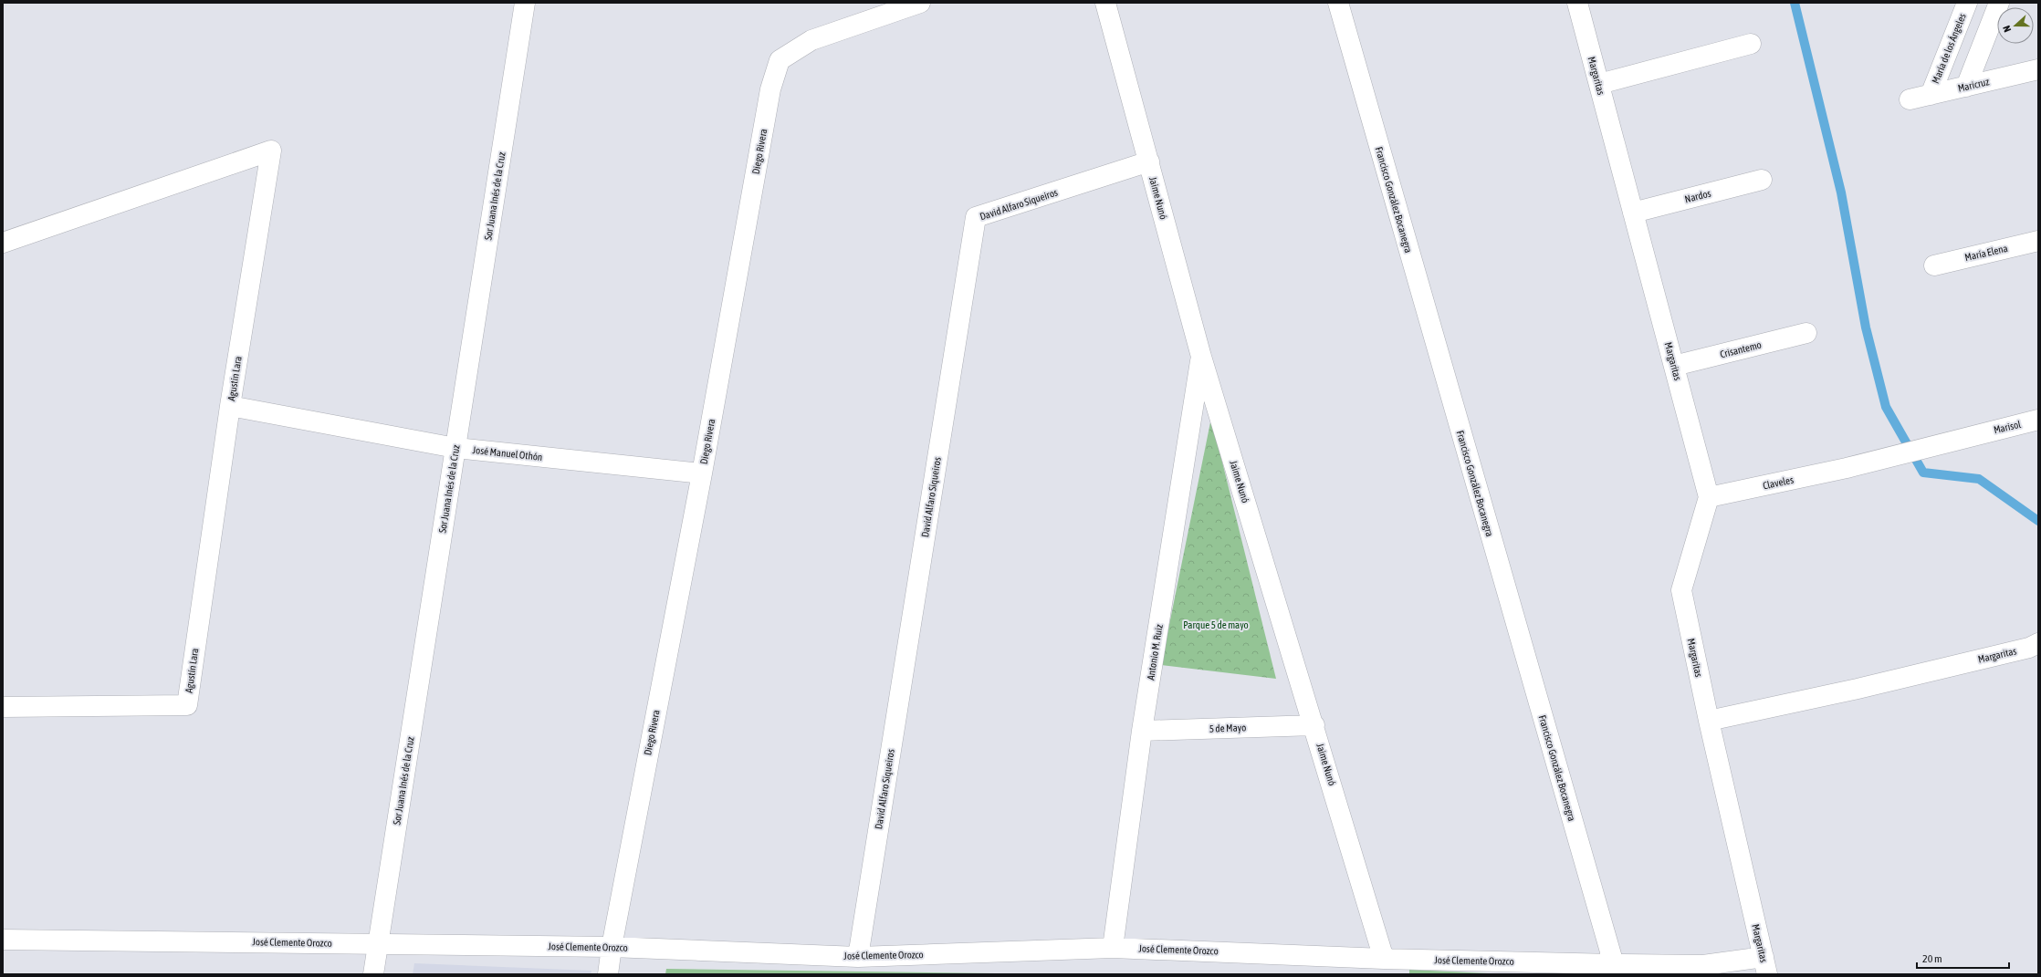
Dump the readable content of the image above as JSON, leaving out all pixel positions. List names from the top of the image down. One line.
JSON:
{"streets":{"street":["María de los Ángeles","Margaritas","Maricruz","Diego Rivera","Sor Juana Inés de la Cruz","Nardos","Jaime Nunó","Francisco González Bocanegra","David Alfaro Siqueiros","María Elena","Crisantemo","Agustín Lara","Marisol","José Manuel Othón","Claveles","Antonio M. Ruiz","5 de Mayo","José Clemente Orozco"]},"crossings":[["María de los Ángeles","Maricruz"],["Margaritas","Nardos"],["Margaritas","Crisantemo"],["Margaritas","Claveles"],["Margaritas","José Clemente Orozco"],["Diego Rivera","José Manuel Othón"],["Diego Rivera","José Clemente Orozco"],["Sor Juana Inés de la Cruz","José Manuel Othón"],["Sor Juana Inés de la Cruz","José Clemente Orozco"],["Jaime Nunó","David Alfaro Siqueiros"],["Jaime Nunó","Antonio M. Ruiz"],["Jaime Nunó","5 de Mayo"],["Jaime Nunó","José Clemente Orozco"],["Francisco González Bocanegra","José Clemente Orozco"],["David Alfaro Siqueiros","José Clemente Orozco"],["Agustín Lara","José Manuel Othón"],["Marisol","Claveles"],["Antonio M. Ruiz","5 de Mayo"],["Antonio M. Ruiz","José Clemente Orozco"]],"parks":["Parque 5 de mayo"],"scale_bar":"20 m","north":"left"}
